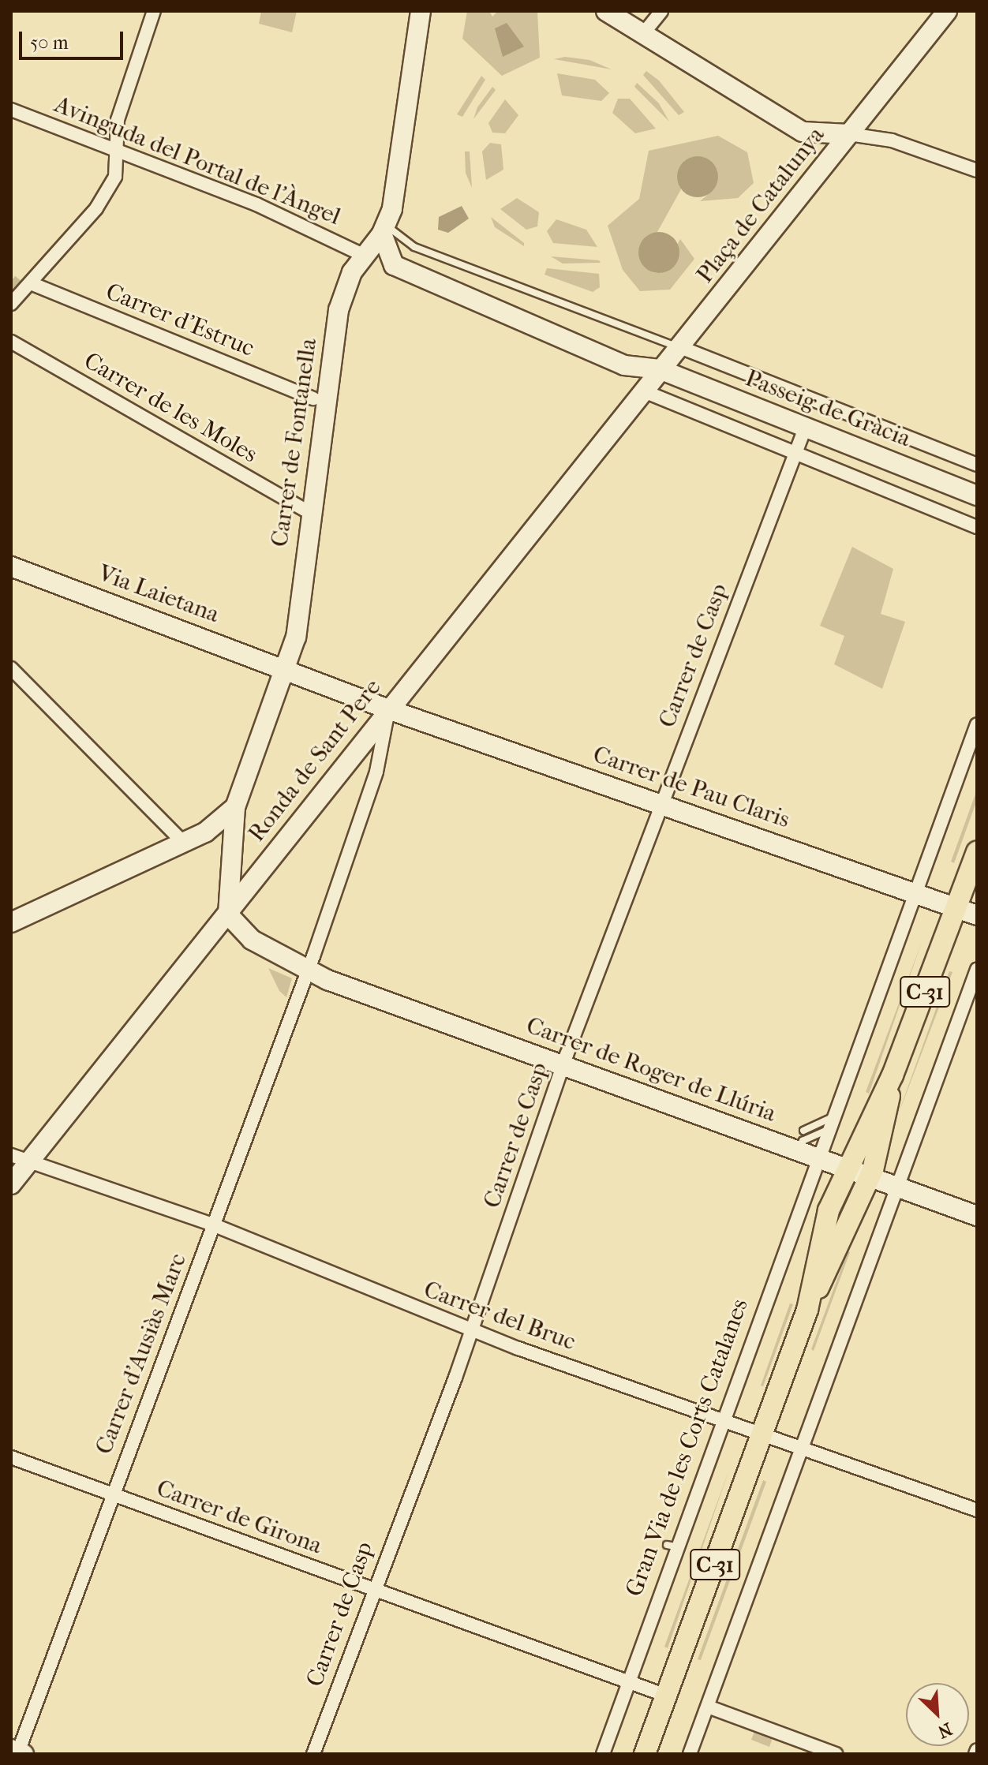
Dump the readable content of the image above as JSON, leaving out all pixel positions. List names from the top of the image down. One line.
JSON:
{"streets":{"main road":["Plaça de Catalunya","Passeig de Gràcia","Carrer de Fontanella","Via Laietana","Ronda de Sant Pere","Carrer de Pau Claris","C-31","Carrer de Roger de Llúria"],"street":["Avinguda del Portal de l'Àngel","Carrer d'Estruc","Carrer de les Moles","Carrer de Casp","Carrer del Bruc","Carrer d'Ausiàs Marc","Gran Via de les Corts Catalanes","Carrer de Girona"]},"crossings":[["Avinguda del Portal de l'Àngel","Carrer de Fontanella"],["Plaça de Catalunya","Passeig de Gràcia"],["Plaça de Catalunya","Ronda de Sant Pere"],["Carrer de les Moles","Carrer de Fontanella"],["Passeig de Gràcia","Carrer de Casp"],["Passeig de Gràcia","Ronda de Sant Pere"],["Carrer de Fontanella","Via Laietana"],["Via Laietana","Ronda de Sant Pere"],["Via Laietana","Carrer de Pau Claris"],["Via Laietana","Carrer d'Ausiàs Marc"],["Carrer de Casp","Carrer de Pau Claris"],["Carrer de Casp","Carrer de Roger de Llúria"],["Carrer de Casp","Carrer del Bruc"],["Carrer de Casp","Carrer de Girona"],["Ronda de Sant Pere","Carrer de Pau Claris"],["Ronda de Sant Pere","Carrer de Roger de Llúria"],["Ronda de Sant Pere","Carrer del Bruc"],["Ronda de Sant Pere","Carrer d'Ausiàs Marc"],["Carrer de Pau Claris","C-31"],["Carrer de Pau Claris","Carrer d'Ausiàs Marc"],["Carrer de Pau Claris","Gran Via de les Corts Catalanes"],["C-31","Carrer de Roger de Llúria"],["C-31","Carrer del Bruc"],["C-31","Carrer de Girona"],["Carrer de Roger de Llúria","Carrer d'Ausiàs Marc"],["Carrer de Roger de Llúria","Gran Via de les Corts Catalanes"],["Carrer del Bruc","Carrer d'Ausiàs Marc"],["Carrer del Bruc","Gran Via de les Corts Catalanes"],["Carrer d'Ausiàs Marc","Carrer de Girona"],["Gran Via de les Corts Catalanes","Carrer de Girona"]],"scale_bar":"50 m","north":"bottom right"}
